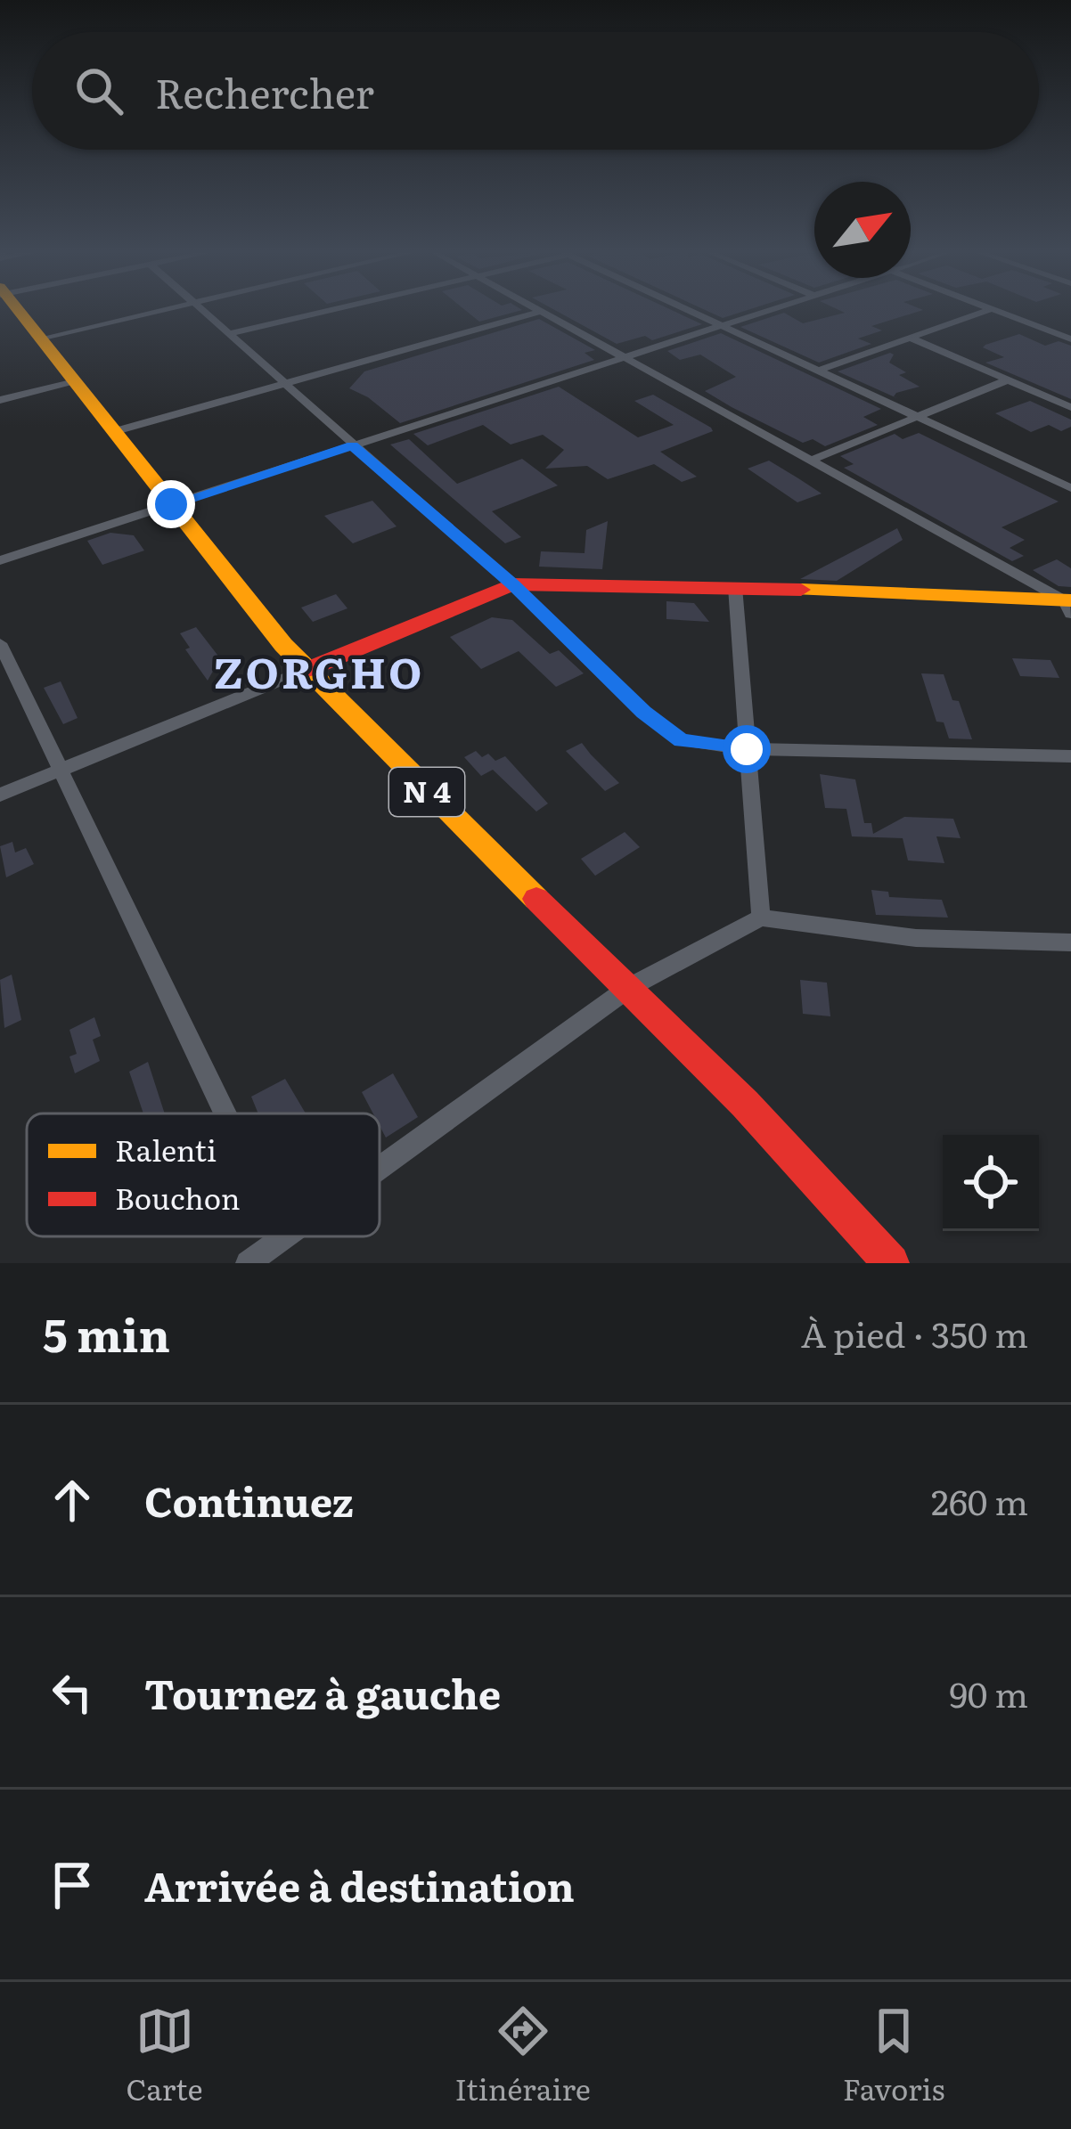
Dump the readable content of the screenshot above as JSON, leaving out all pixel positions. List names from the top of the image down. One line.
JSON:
{"streets":{"main road":["N 4"]},"districts":["ZORGHO"],"legend":["Ralenti","Bouchon"],"north":"top right","page":{"search":"Rechercher","heading":["5 min","À pied · 350 m"],"list":[["Continuez","260 m"],["Tournez à gauche","90 m"],"Arrivée à destination"],"nav":["Carte","Itinéraire","Favoris"]}}
